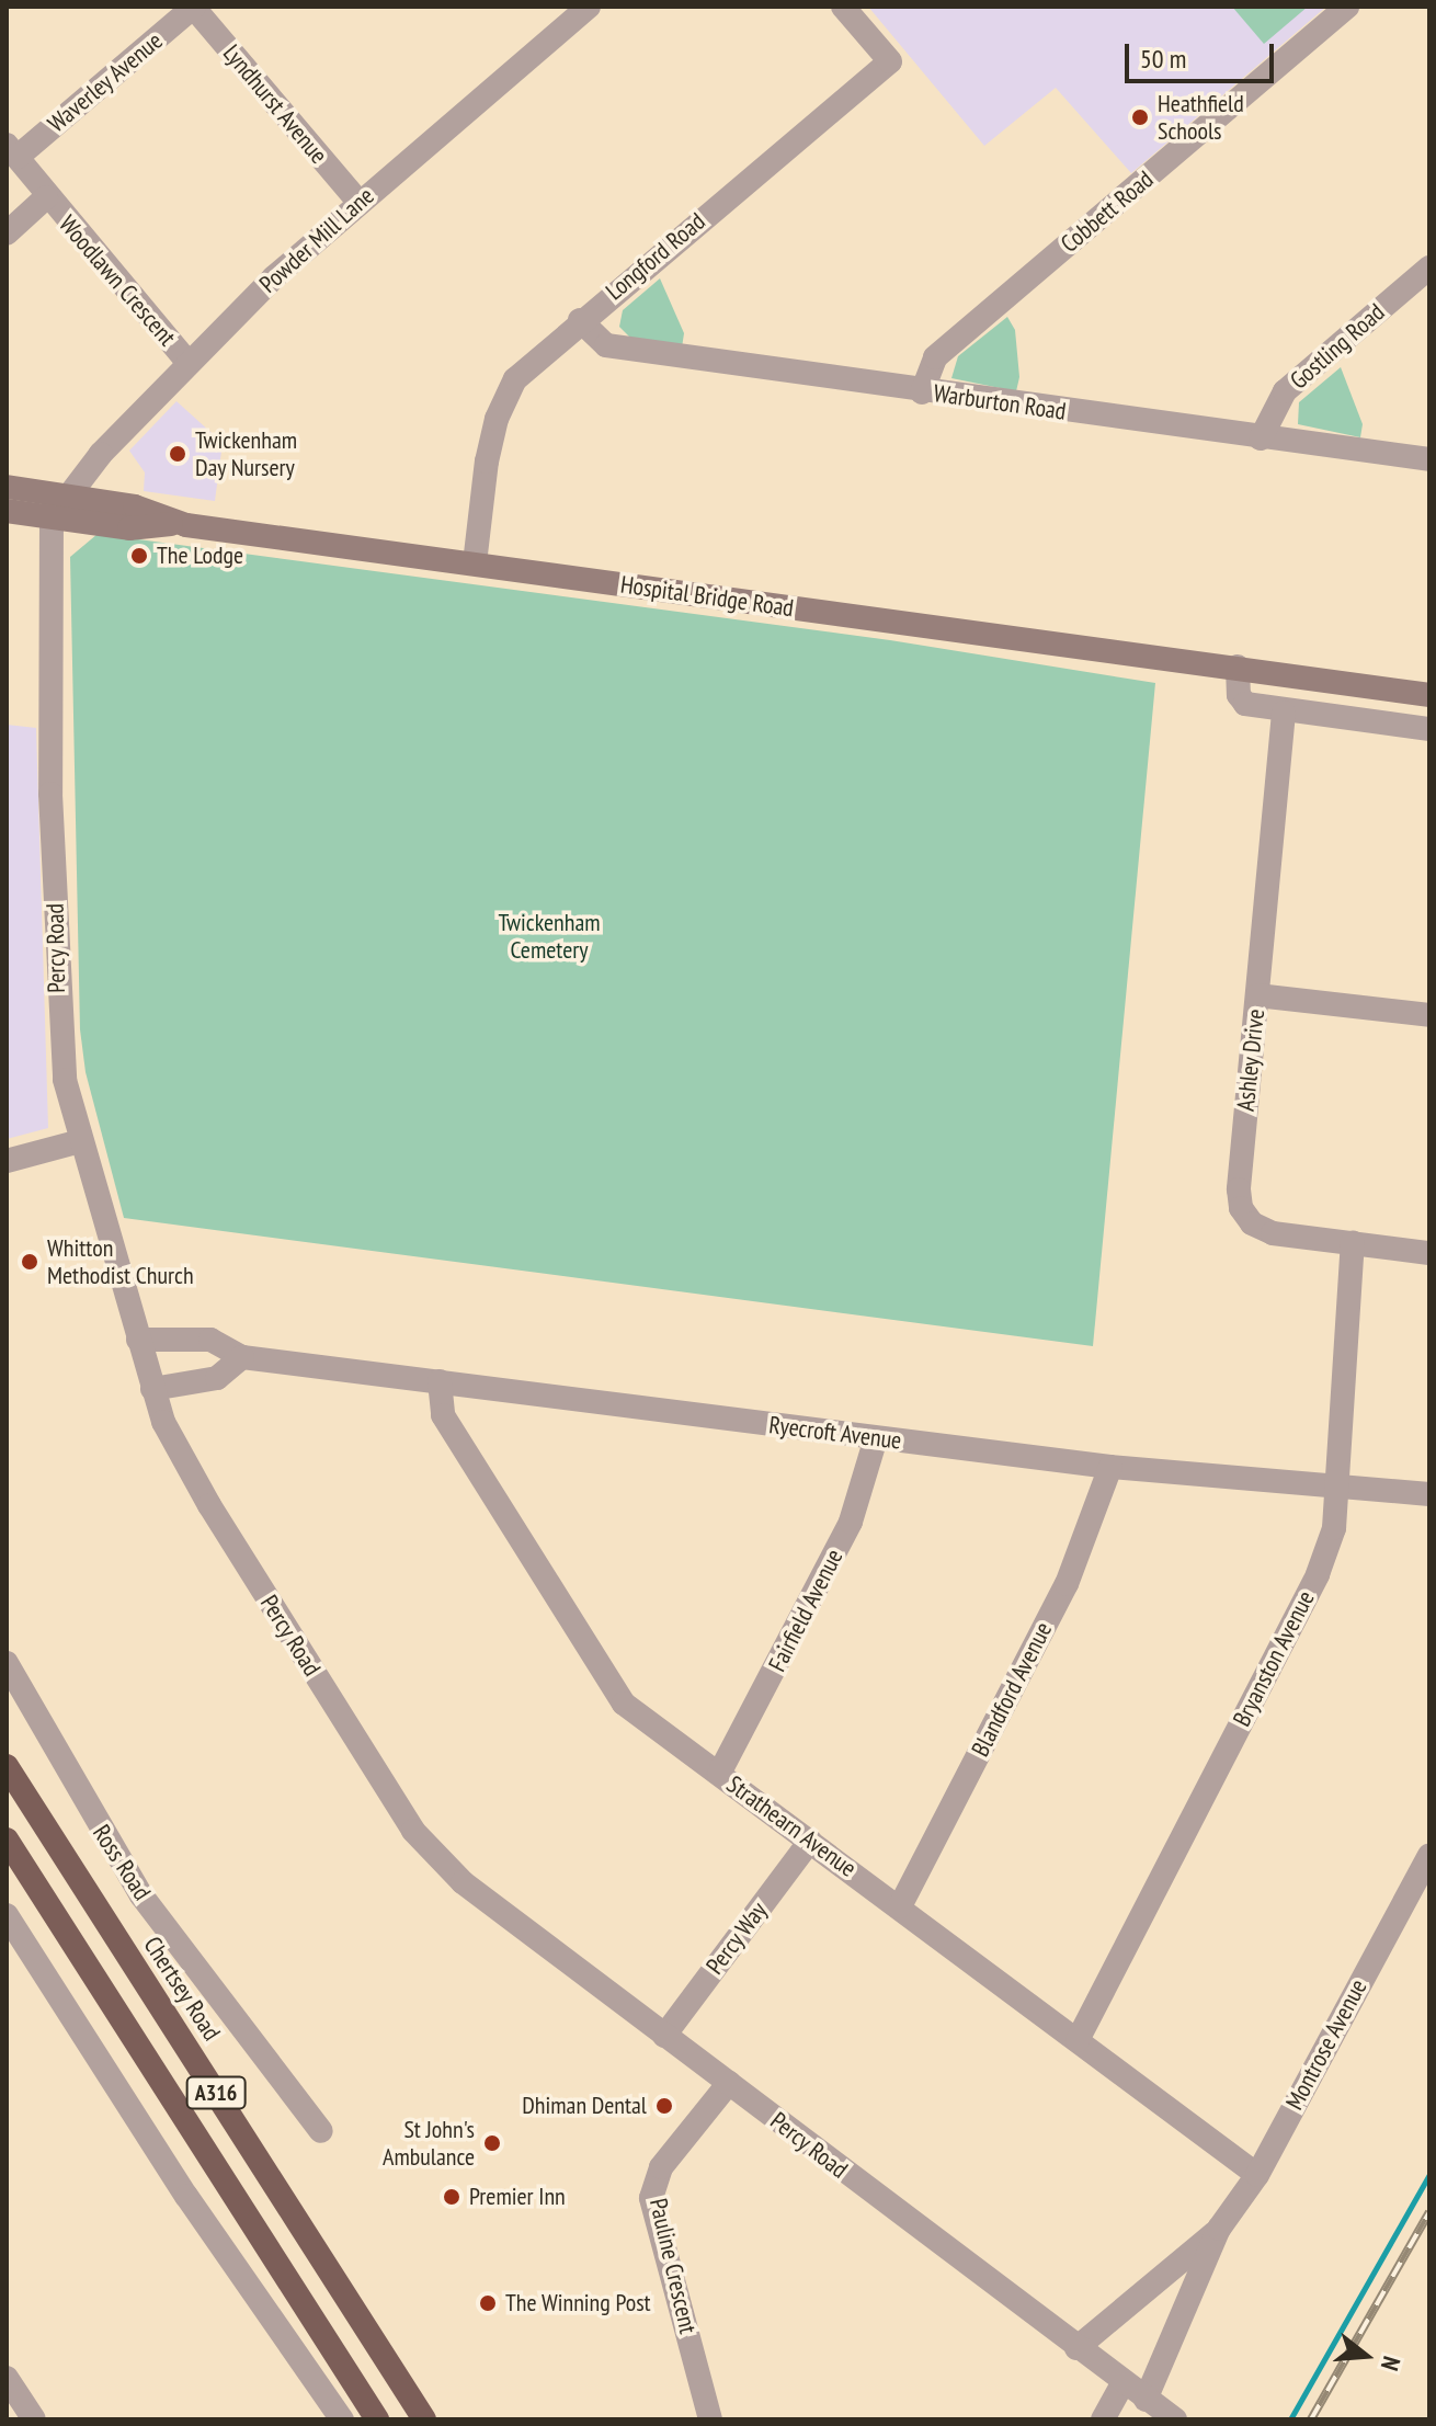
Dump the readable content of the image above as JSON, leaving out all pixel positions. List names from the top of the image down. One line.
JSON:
{"streets":{"highway":["Chertsey Road","A316"],"main road":["Hospital Bridge Road"],"street":["Waverley Avenue","Lyndhurst Avenue","Cobbett Road","Powder Mill Lane","Longford Road","Woodlawn Crescent","Gostling Road","Warburton Road","Percy Road","Ashley Drive","Ryecroft Avenue","Fairfield Avenue","Bryanston Avenue","Blandford Avenue","Strathearn Avenue","Ross Road","Percy Way","Montrose Avenue","Pauline Crescent"]},"crossings":[["Waverley Avenue","Lyndhurst Avenue"],["Waverley Avenue","Woodlawn Crescent"],["Lyndhurst Avenue","Powder Mill Lane"],["Cobbett Road","Warburton Road"],["Powder Mill Lane","Woodlawn Crescent"],["Powder Mill Lane","Hospital Bridge Road"],["Longford Road","Warburton Road"],["Longford Road","Hospital Bridge Road"],["Gostling Road","Warburton Road"],["Hospital Bridge Road","Percy Road"],["Percy Road","Ryecroft Avenue"],["Percy Road","Percy Way"],["Percy Road","Montrose Avenue"],["Percy Road","Pauline Crescent"],["Ashley Drive","Bryanston Avenue"],["Ryecroft Avenue","Fairfield Avenue"],["Ryecroft Avenue","Bryanston Avenue"],["Ryecroft Avenue","Blandford Avenue"],["Ryecroft Avenue","Strathearn Avenue"],["Fairfield Avenue","Strathearn Avenue"],["Bryanston Avenue","Strathearn Avenue"],["Blandford Avenue","Strathearn Avenue"],["Strathearn Avenue","Percy Way"],["Strathearn Avenue","Montrose Avenue"]],"parks":["Twickenham Cemetery"],"places":["Heathfield Schools","Twickenham Day Nursery","The Lodge","Whitton Methodist Church","Dhiman Dental","St John's Ambulance","Premier Inn","The Winning Post"],"scale_bar":"50 m","north":"right"}
